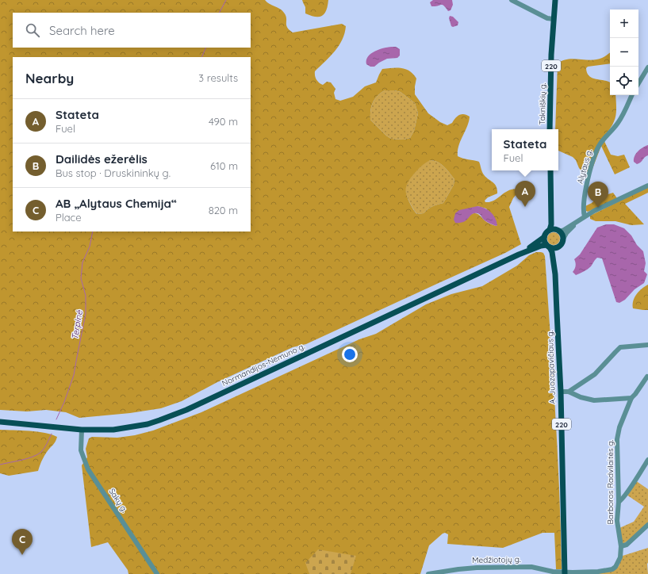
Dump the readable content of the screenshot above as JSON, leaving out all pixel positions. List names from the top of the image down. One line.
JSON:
{"streets":{"main road":["220","Takniškių g.","Normandijos-Nemuno g.","A. Juozapavičiaus g."],"street":["Alytaus g.","Barboros Radvilaitės g.","Sakų g.","Medžiotojų g."]},"crossings":[["220","Normandijos-Nemuno g."],["220","A. Juozapavičiaus g."],["Normandijos-Nemuno g.","A. Juozapavičiaus g."],["Normandijos-Nemuno g.","Sakų g."],["A. Juozapavičiaus g.","Medžiotojų g."],["Barboros Radvilaitės g.","Medžiotojų g."]],"water":["Terpinė"],"page":{"map_buttons":["+","−"],"search":"Search here","heading":["Nearby","3 results"],"list":[{"mark":"A","name":"Stateta","note":"Fuel","value":"490 m"},{"mark":"B","name":"Dailidės ežerėlis","note":"Bus stop · Druskininkų g.","value":"610 m"},{"mark":"C","name":"AB „Alytaus Chemija“","note":"Place","value":"820 m"}],"popup":["Stateta","Fuel"],"pins":["A","B","C"]}}
